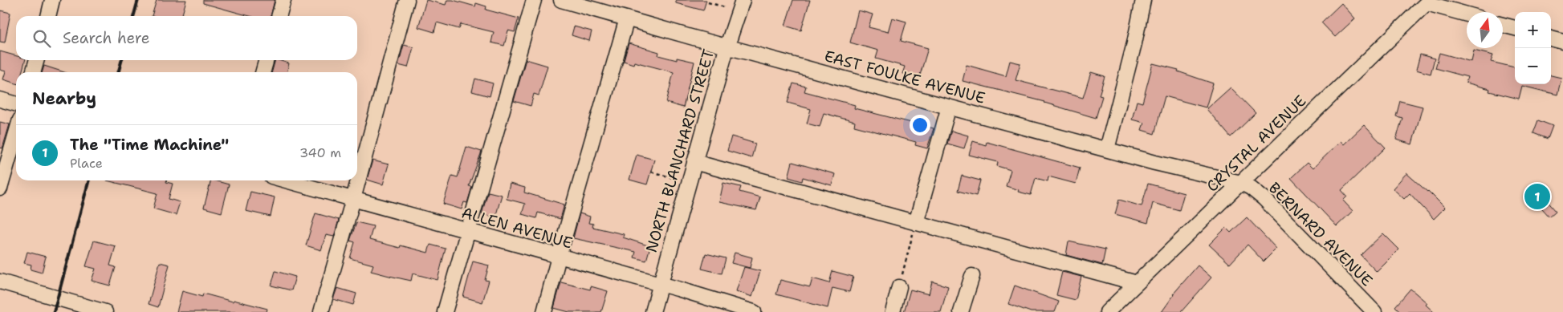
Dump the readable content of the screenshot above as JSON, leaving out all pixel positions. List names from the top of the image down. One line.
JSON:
{"streets":{"street":["EAST FOULKE AVENUE","CRYSTAL AVENUE","NORTH BLANCHARD STREET","ALLEN AVENUE","BERNARD AVENUE"]},"crossings":[["EAST FOULKE AVENUE","CRYSTAL AVENUE"],["EAST FOULKE AVENUE","NORTH BLANCHARD STREET"],["EAST FOULKE AVENUE","BERNARD AVENUE"],["CRYSTAL AVENUE","BERNARD AVENUE"],["NORTH BLANCHARD STREET","ALLEN AVENUE"]],"north":"top","page":{"map_buttons":["+","−"],"search":"Search here","heading":"Nearby","list":[{"mark":"1","name":"The \"Time Machine\"","note":"Place","value":"340 m"}],"pins":"1"}}
